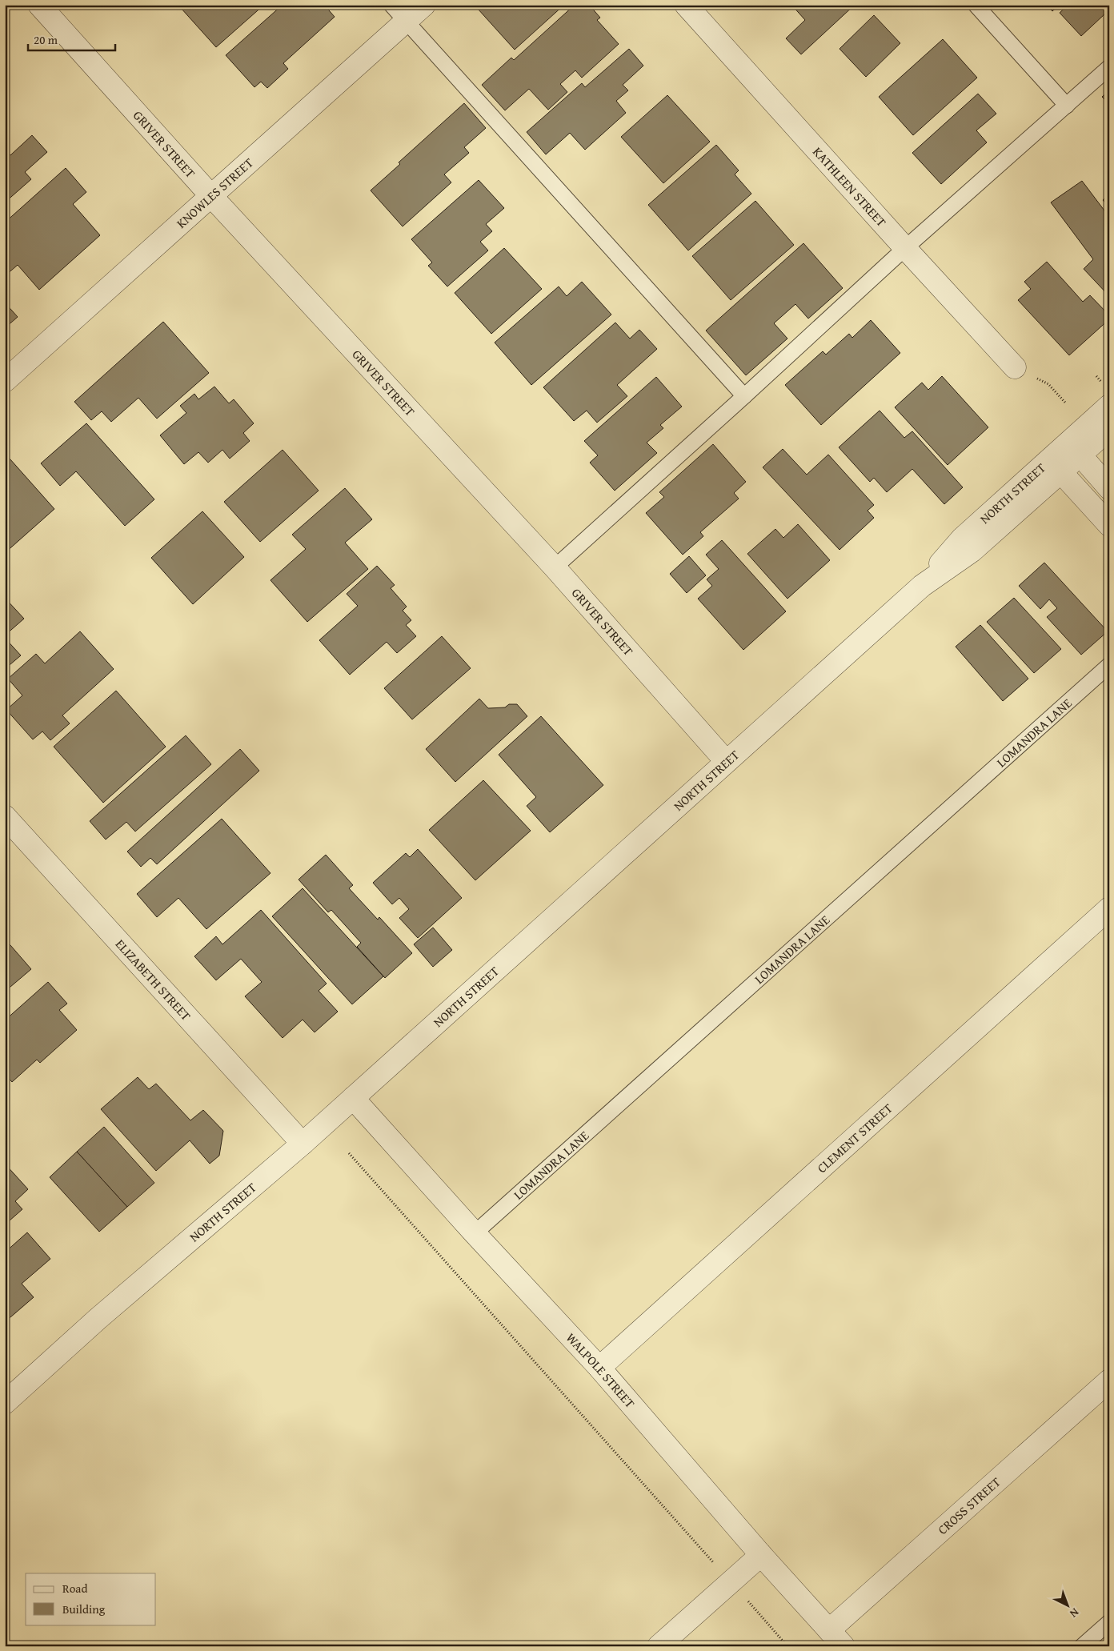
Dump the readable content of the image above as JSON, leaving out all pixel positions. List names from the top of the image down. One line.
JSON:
{"streets":{"street":["GRIVER STREET","KATHLEEN STREET","KNOWLES STREET","NORTH STREET","ELIZABETH STREET","CLEMENT STREET","WALPOLE STREET","CROSS STREET"],"lane":["LOMANDRA LANE"]},"crossings":[["GRIVER STREET","KNOWLES STREET"],["GRIVER STREET","NORTH STREET"],["NORTH STREET","ELIZABETH STREET"],["NORTH STREET","WALPOLE STREET"],["LOMANDRA LANE","WALPOLE STREET"],["CLEMENT STREET","WALPOLE STREET"],["WALPOLE STREET","CROSS STREET"]],"legend":["Road","Building"],"scale_bar":"20 m","north":"bottom right"}
